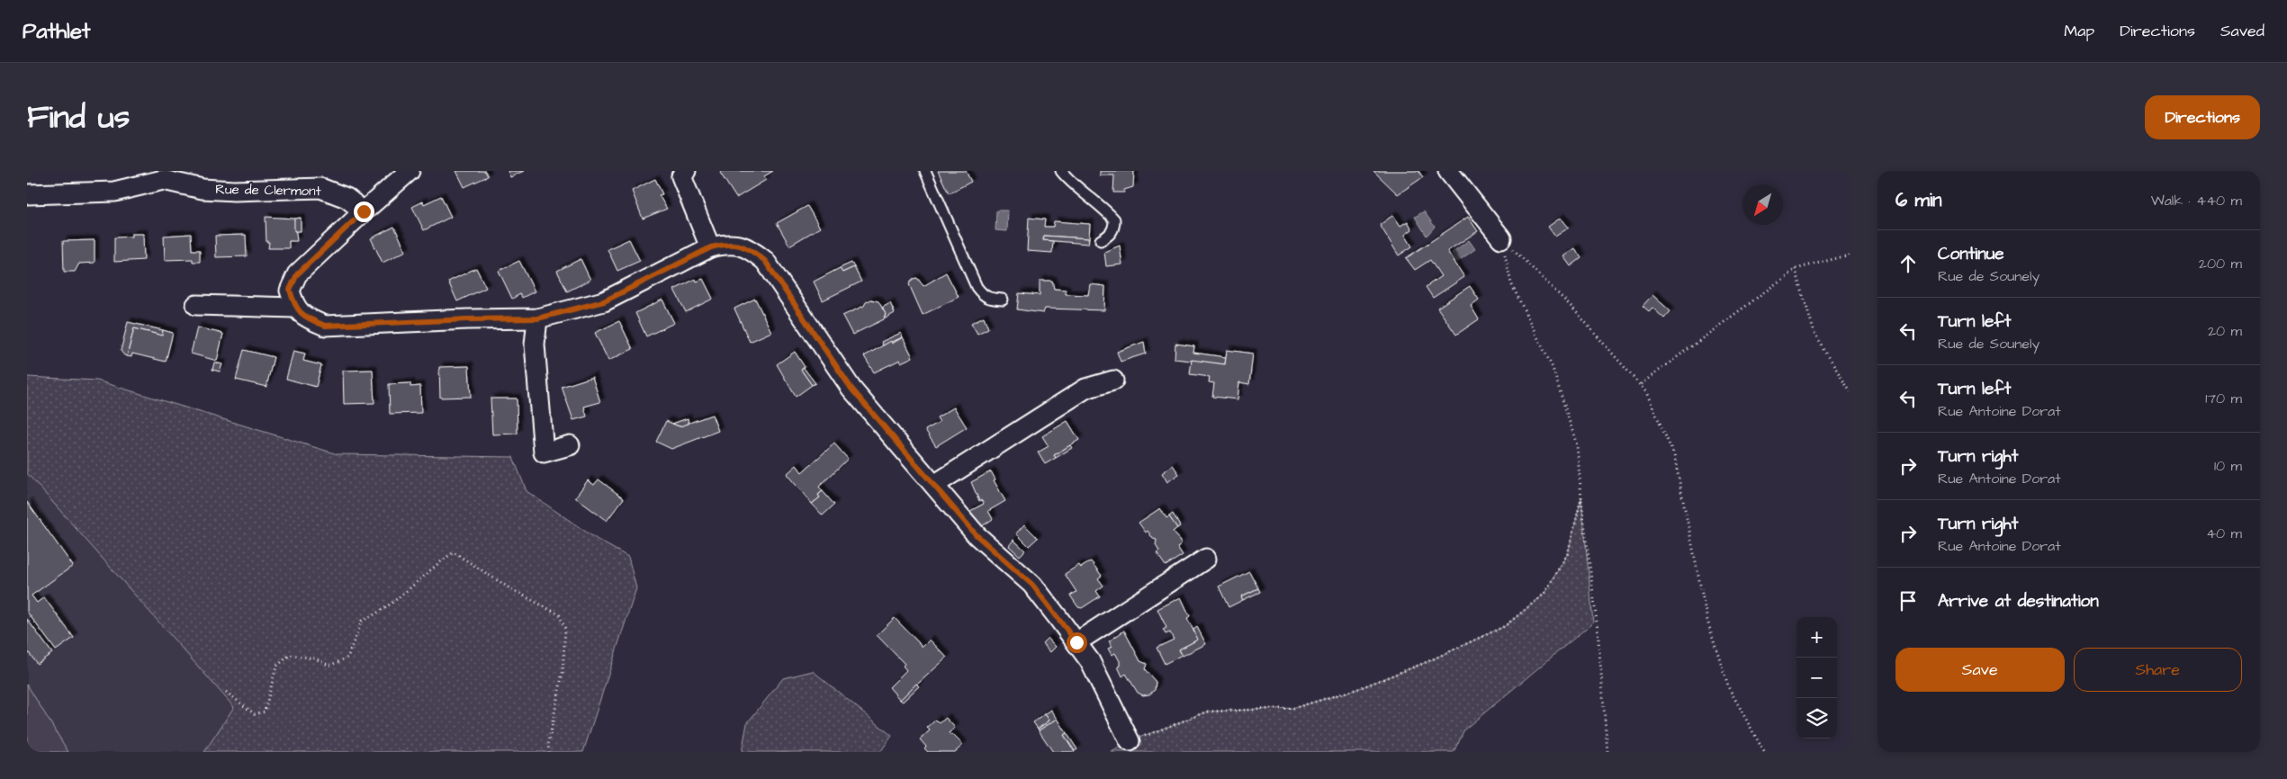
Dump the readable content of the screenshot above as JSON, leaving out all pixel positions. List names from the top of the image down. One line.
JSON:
{"streets":{"street":["Rue de Clermont"]},"north":"bottom left","page":{"header":"Pathlet","nav":["Map","Directions","Saved"],"title":"Find us","buttons":["Directions",["Save","Share"]],"heading":["6 min","Walk · 440 m"],"list":[["Continue","Rue de Sounely","200 m"],["Turn left","Rue de Sounely","20 m"],["Turn left","Rue Antoine Dorat","170 m"],["Turn right","Rue Antoine Dorat","10 m"],["Turn right","Rue Antoine Dorat","40 m"],"Arrive at destination"],"map_buttons":["+","−"]}}
